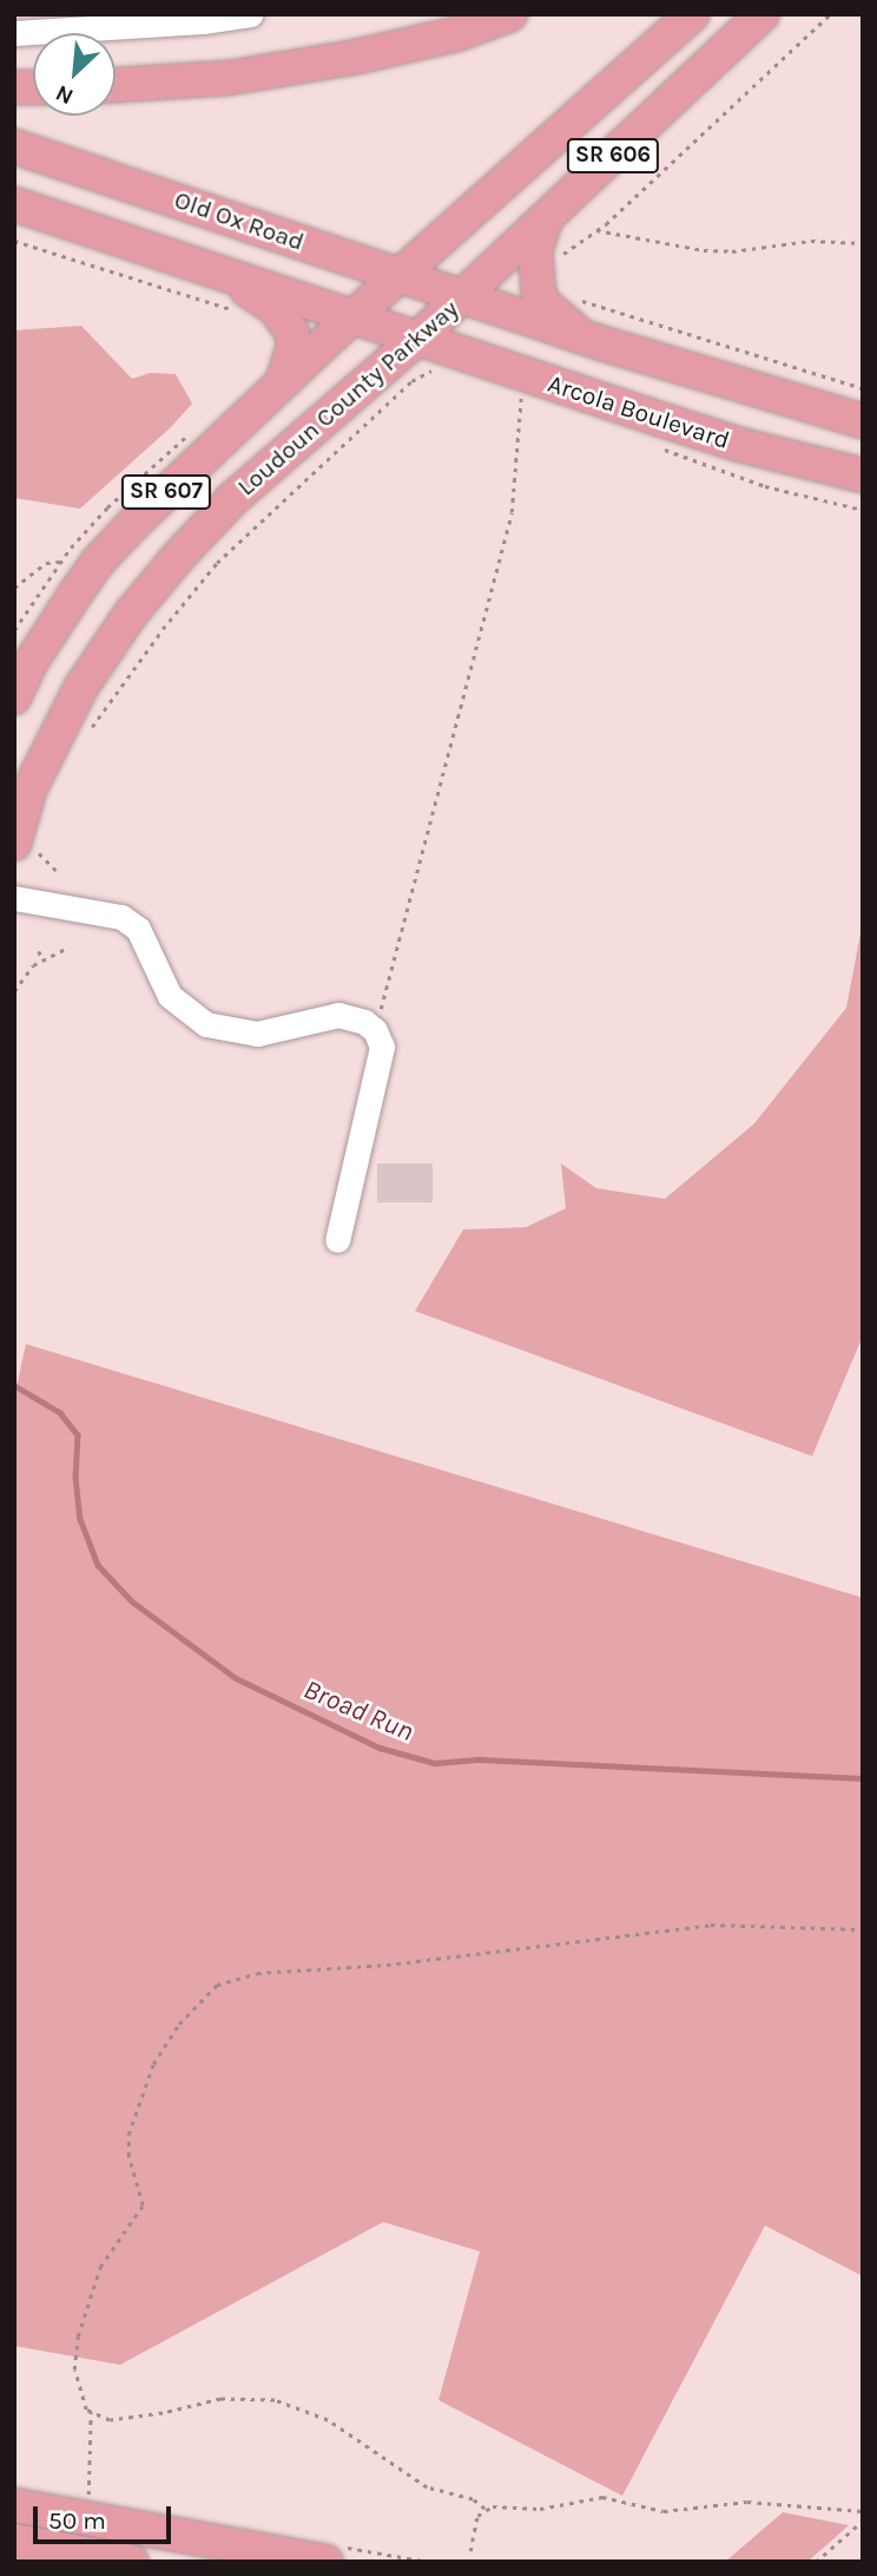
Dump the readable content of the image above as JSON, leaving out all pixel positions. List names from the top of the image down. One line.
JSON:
{"streets":{"main road":["SR 606","Old Ox Road","Loudoun County Parkway","Arcola Boulevard","SR 607"]},"crossings":[["Old Ox Road","Loudoun County Parkway"],["Loudoun County Parkway","Arcola Boulevard"]],"water":["Broad Run"],"scale_bar":"50 m","north":"bottom left"}
